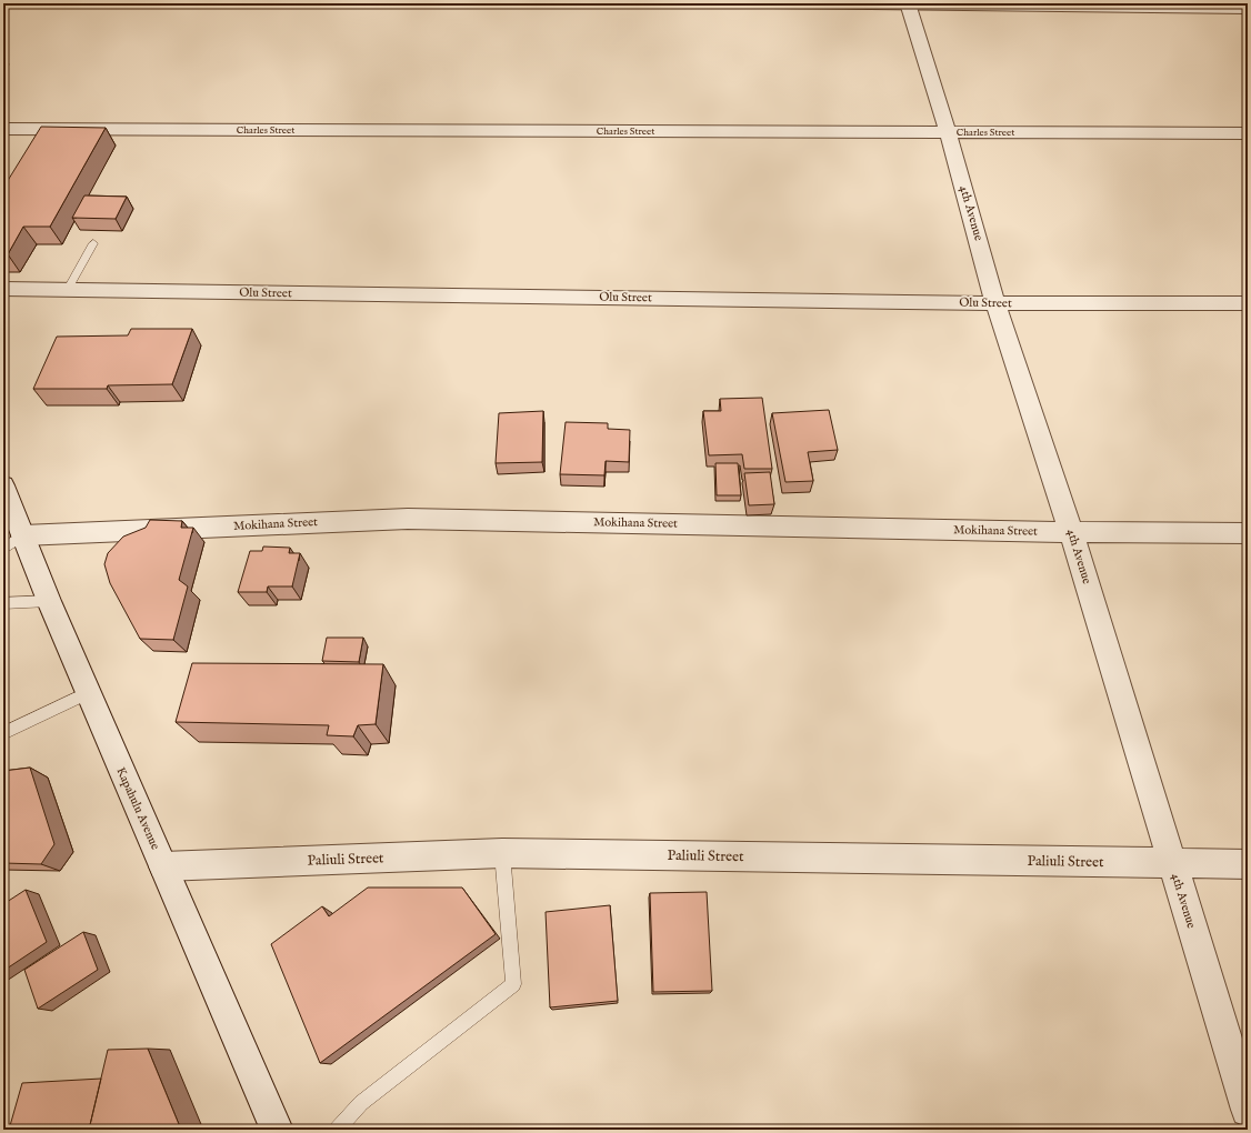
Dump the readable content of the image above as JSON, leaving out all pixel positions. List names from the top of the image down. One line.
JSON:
{"streets":{"street":["Charles Street","4th Avenue","Olu Street","Mokihana Street","Kapahulu Avenue","Paliuli Street"]},"crossings":[["Charles Street","4th Avenue"],["4th Avenue","Olu Street"],["4th Avenue","Mokihana Street"],["4th Avenue","Paliuli Street"],["Mokihana Street","Kapahulu Avenue"],["Kapahulu Avenue","Paliuli Street"]]}
